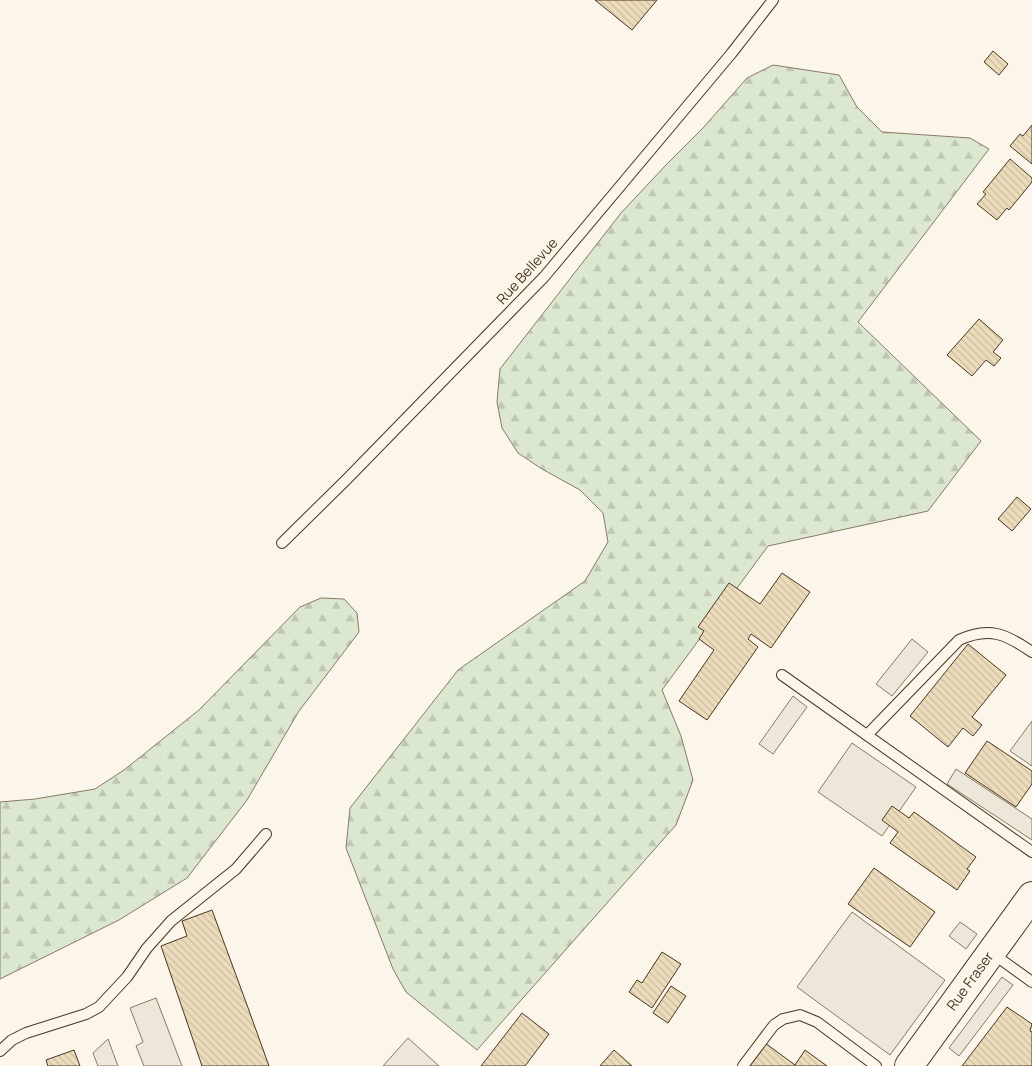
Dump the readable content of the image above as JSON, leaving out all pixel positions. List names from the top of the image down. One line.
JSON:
{"streets":{"main road":["Rue Fraser"],"lane":["Rue Bellevue"]}}
